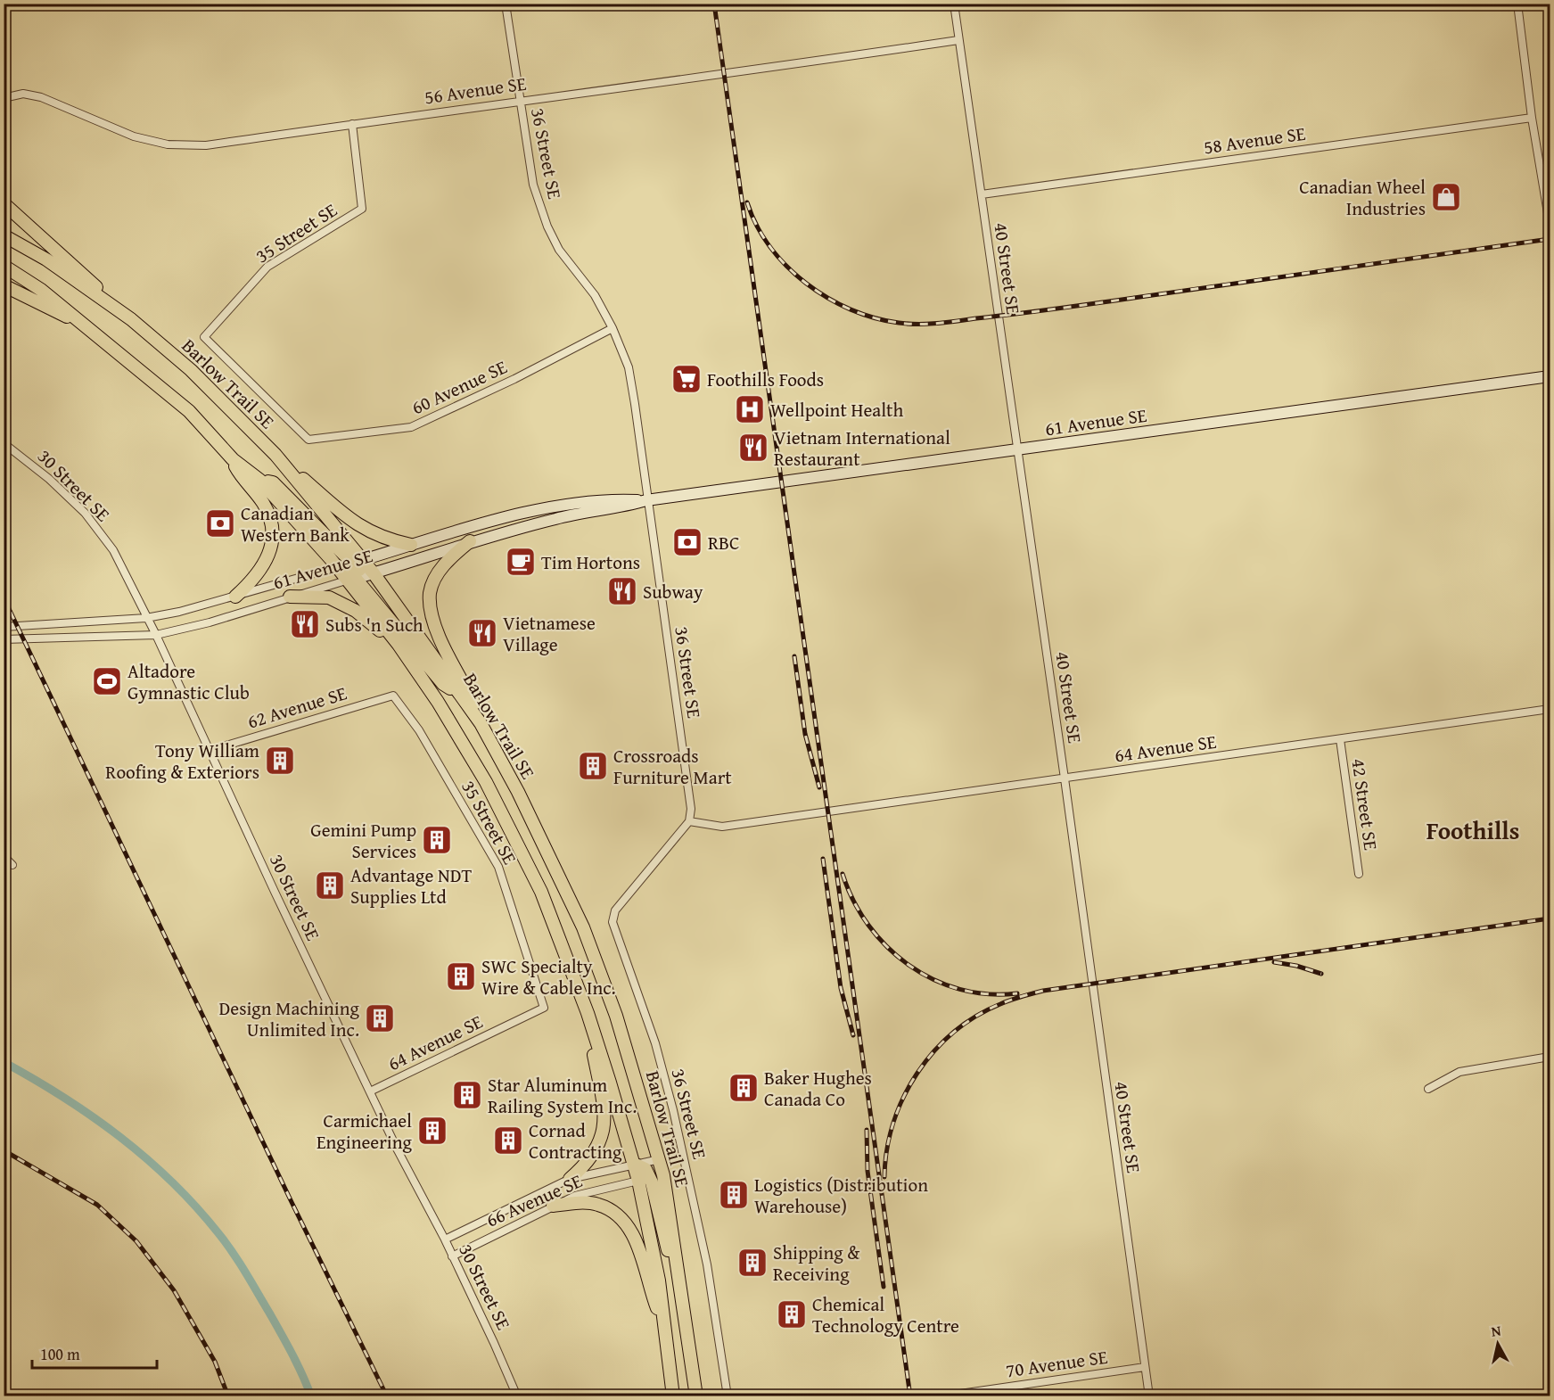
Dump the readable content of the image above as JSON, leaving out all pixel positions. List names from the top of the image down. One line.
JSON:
{"streets":{"main road":["Barlow Trail SE"],"street":["56 Avenue SE","58 Avenue SE","36 Street SE","35 Street SE","40 Street SE","60 Avenue SE","61 Avenue SE","30 Street SE","62 Avenue SE","64 Avenue SE","42 Street SE","66 Avenue SE","70 Avenue SE"]},"crossings":[["56 Avenue SE","36 Street SE"],["56 Avenue SE","35 Street SE"],["56 Avenue SE","40 Street SE"],["58 Avenue SE","40 Street SE"],["36 Street SE","60 Avenue SE"],["36 Street SE","61 Avenue SE"],["36 Street SE","64 Avenue SE"],["35 Street SE","60 Avenue SE"],["35 Street SE","62 Avenue SE"],["35 Street SE","64 Avenue SE"],["40 Street SE","61 Avenue SE"],["40 Street SE","64 Avenue SE"],["40 Street SE","70 Avenue SE"],["Barlow Trail SE","61 Avenue SE"],["Barlow Trail SE","66 Avenue SE"],["61 Avenue SE","30 Street SE"],["30 Street SE","62 Avenue SE"],["30 Street SE","64 Avenue SE"],["30 Street SE","66 Avenue SE"],["64 Avenue SE","42 Street SE"]],"districts":["Foothills"],"places":{"shop":["Canadian Wheel Industries"],"supermarket":["Foothills Foods"],"hospital":["Wellpoint Health"],"restaurant":["Vietnam International Restaurant","Subway","Subs 'n Such","Vietnamese Village"],"bank":["Canadian Western Bank","RBC"],"cafe":["Tim Hortons"],"sports":["Altadore Gymnastic Club"],"building":["Tony William Roofing & Exteriors","Crossroads Furniture Mart","Gemini Pump Services","Advantage NDT Supplies Ltd","SWC Specialty Wire & Cable Inc.","Design Machining Unlimited Inc.","Baker Hughes Canada Co","Star Aluminum Railing System Inc.","Carmichael Engineering","Cornad Contracting","Logistics (Distribution Warehouse)","Shipping & Receiving","Chemical Technology Centre"]},"scale_bar":"100 m","north":"top"}
